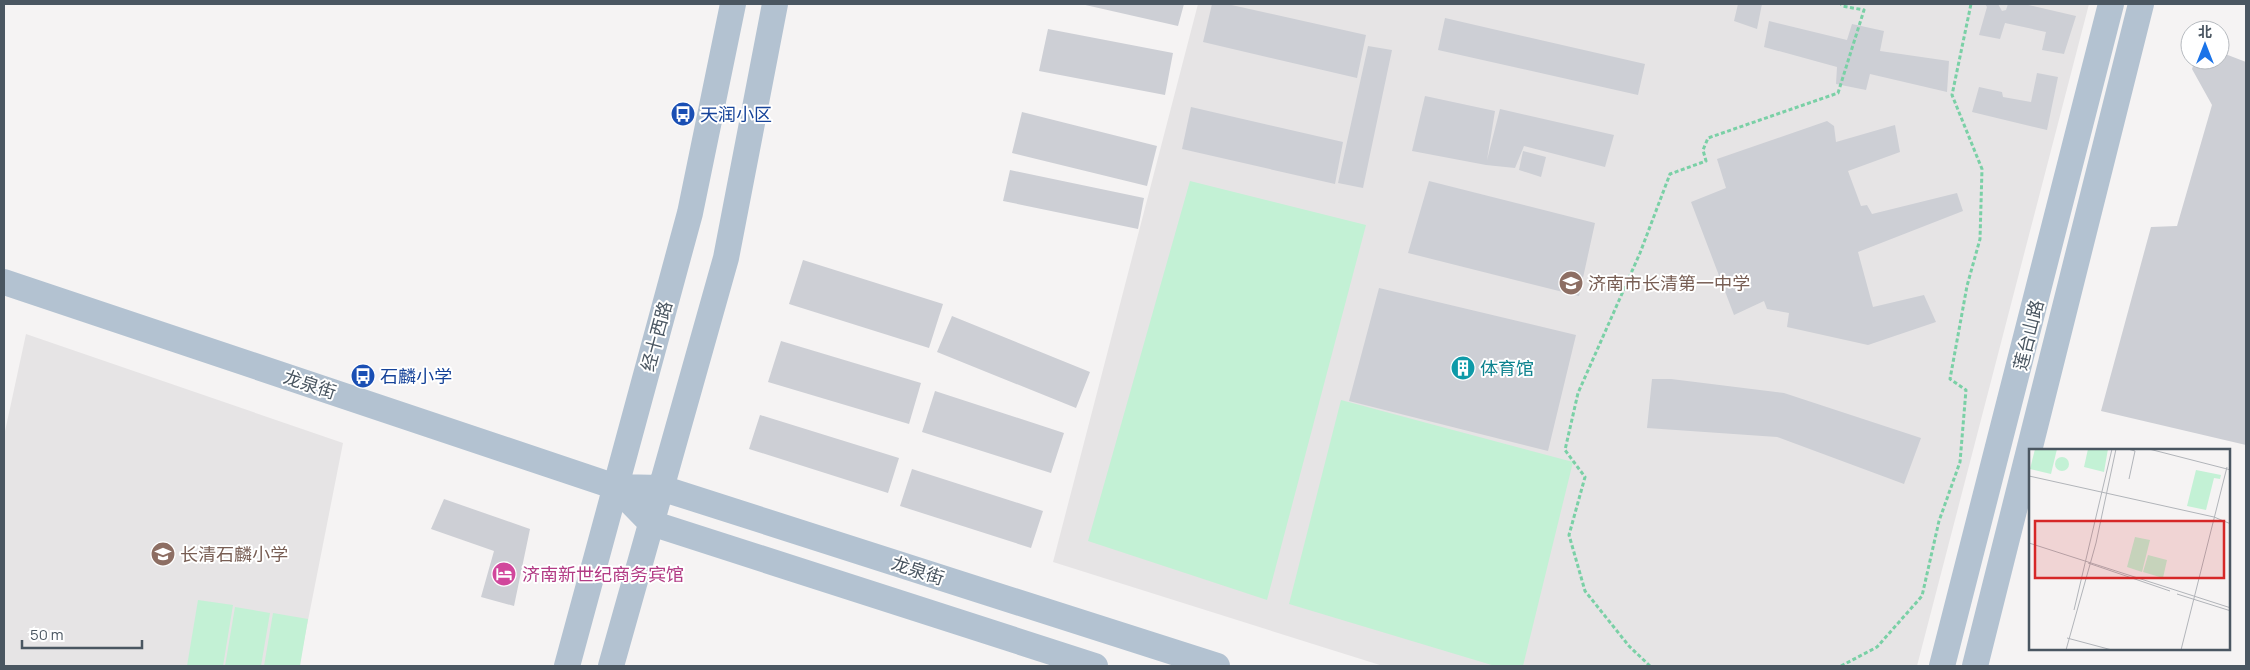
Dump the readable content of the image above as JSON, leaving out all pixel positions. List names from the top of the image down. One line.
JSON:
{"streets":{"main road":["莲台山路","经十西路","龙泉街"]},"crossings":[["经十西路","龙泉街"]],"places":{"bus stop":["天润小区","石麟小学"],"school or university":["济南市长清第一中学","长清石麟小学"],"building":["体育馆"],"hotel":["济南新世纪商务宾馆"]},"scale_bar":"50 m","north":"top"}
